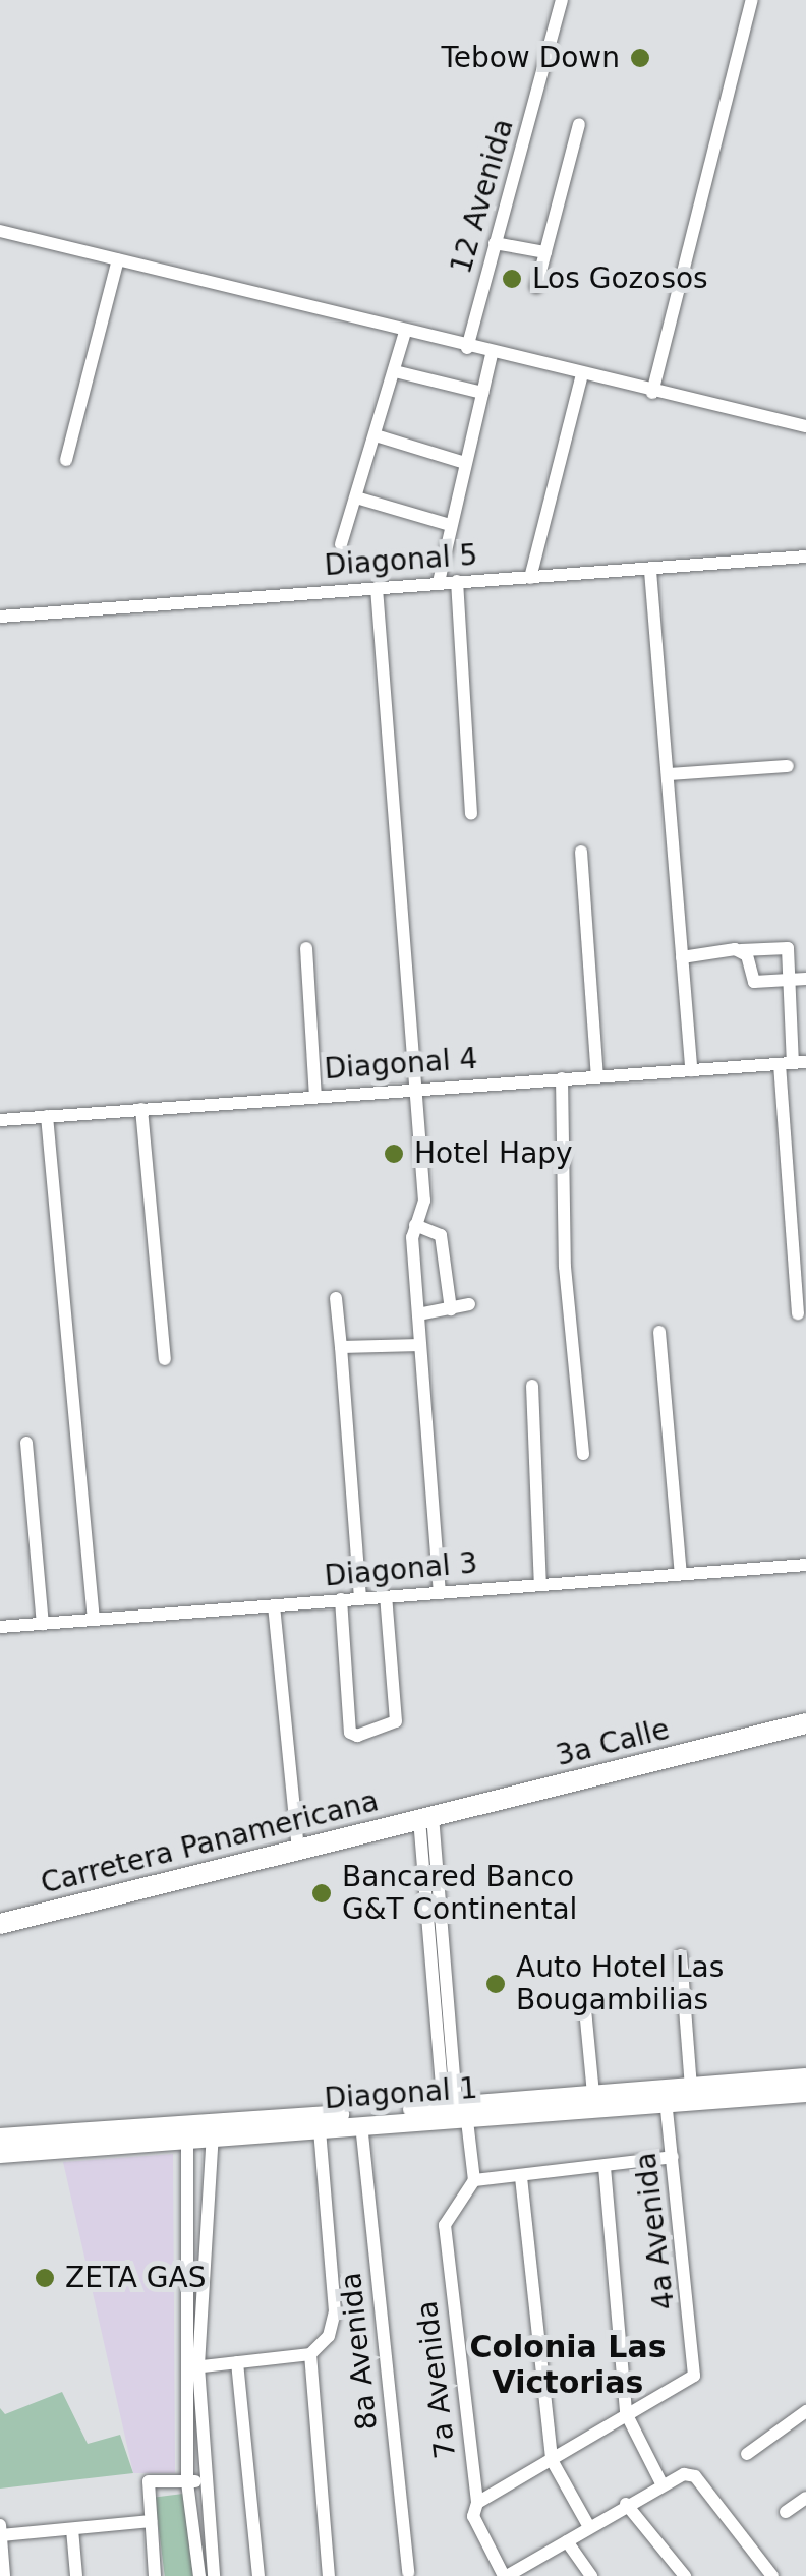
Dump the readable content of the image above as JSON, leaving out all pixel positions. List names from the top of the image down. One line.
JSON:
{"streets":{"main road":["3a Calle","Carretera Panamericana","Diagonal 1"],"street":["12 Avenida","Diagonal 5","Diagonal 4","Diagonal 3","4a Avenida","8a Avenida","7a Avenida"]},"crossings":[["3a Calle","Carretera Panamericana"],["Diagonal 1","4a Avenida"],["Diagonal 1","8a Avenida"]],"districts":["Colonia Las Victorias"],"places":["Tebow Down","Los Gozosos","Hotel Hapy","Bancared Banco G&T Continental","Auto Hotel Las Bougambilias","ZETA GAS"]}
